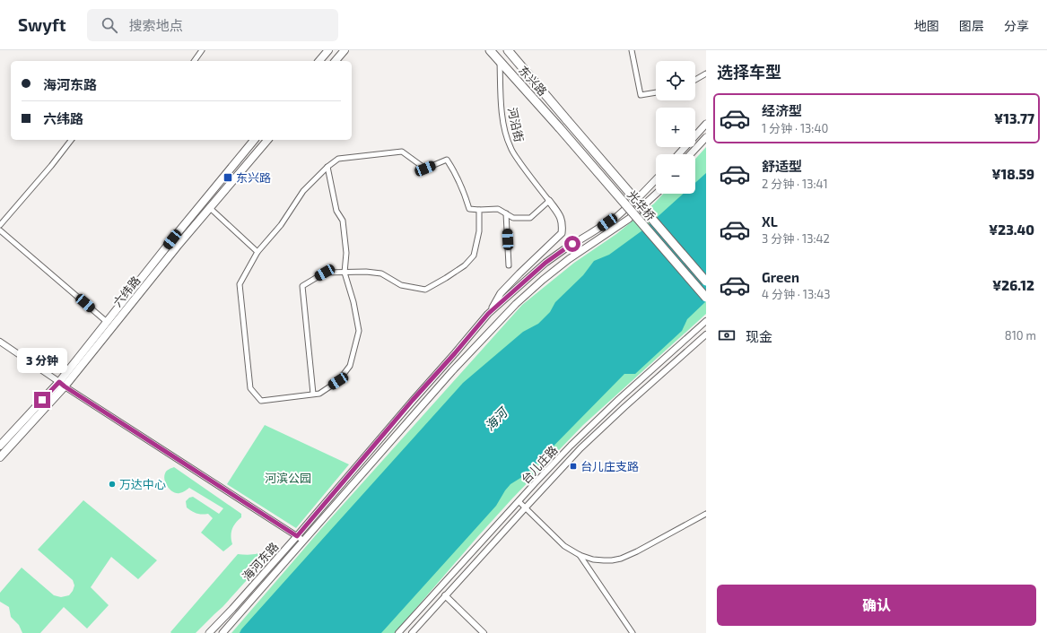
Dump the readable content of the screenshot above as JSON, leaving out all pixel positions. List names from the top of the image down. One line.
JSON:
{"streets":{"highway":["东兴路","光华桥"],"main road":["六纬路","海河东路"],"street":["河沿街","台儿庄路"]},"crossings":[["东兴路","河沿街"],["东兴路","光华桥"]],"water":["海河"],"parks":["河滨公园"],"places":{"transit":["东兴路","台儿庄支路"],"other":["万达中心"]},"page":{"header":"Swyft","search":"搜索地点","nav":["地图","图层","分享"],"heading":"选择车型","map_buttons":["+","−"],"banner":["海河东路","六纬路"],"list":[{"name":"经济型","note":"1 分钟 · 13:40","value":"¥13.77"},{"name":"舒适型","note":"2 分钟 · 13:41","value":"¥18.59"},{"name":"XL","note":"3 分钟 · 13:42","value":"¥23.40"},{"name":"Green","note":"4 分钟 · 13:43","value":"¥26.12"}],"pay":["现金","810 m"],"bubble":"3 分钟","buttons":"确认"}}
